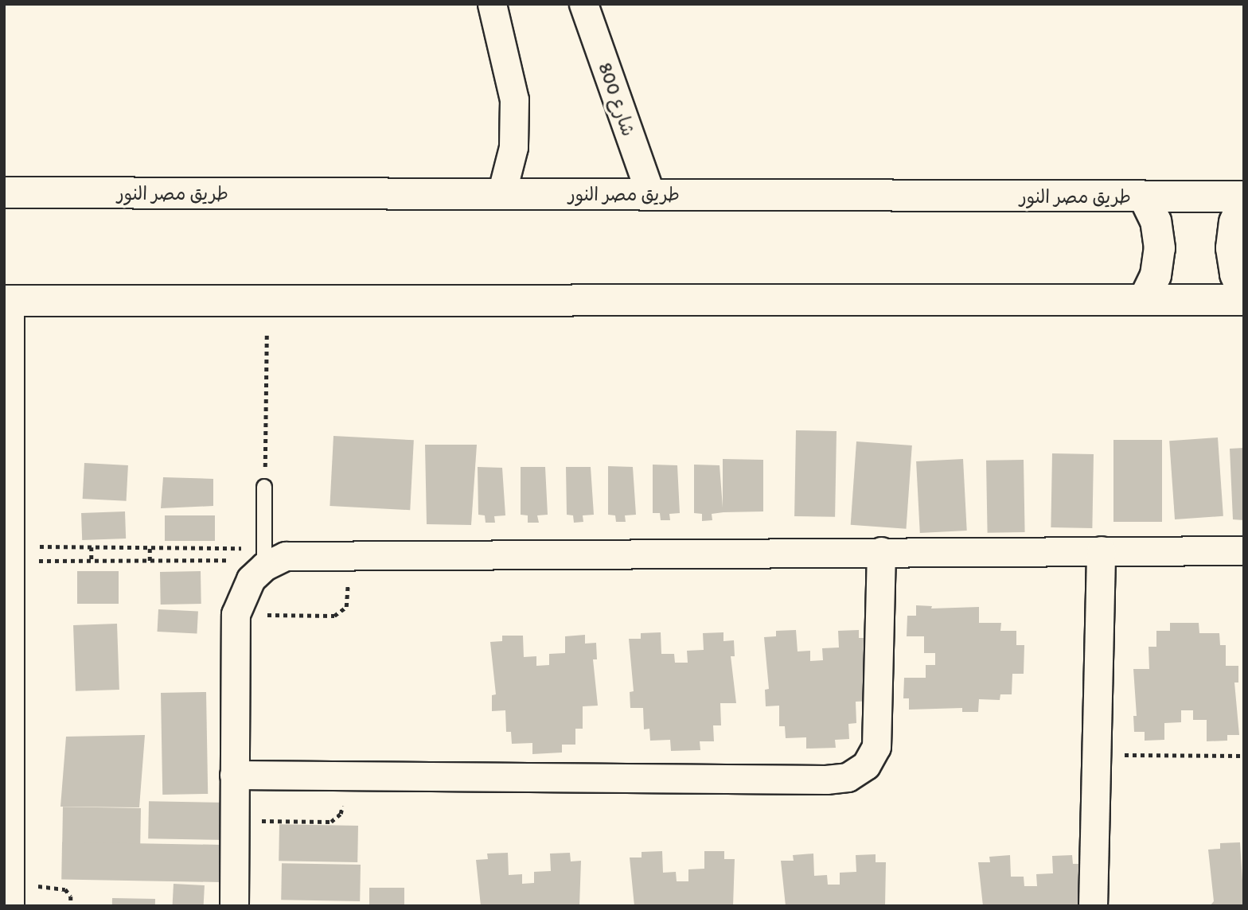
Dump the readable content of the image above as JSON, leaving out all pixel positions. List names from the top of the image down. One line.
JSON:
{"streets":{"street":["شارع 800","طريق مصر النور"]},"crossings":[["شارع 800","طريق مصر النور"]]}
